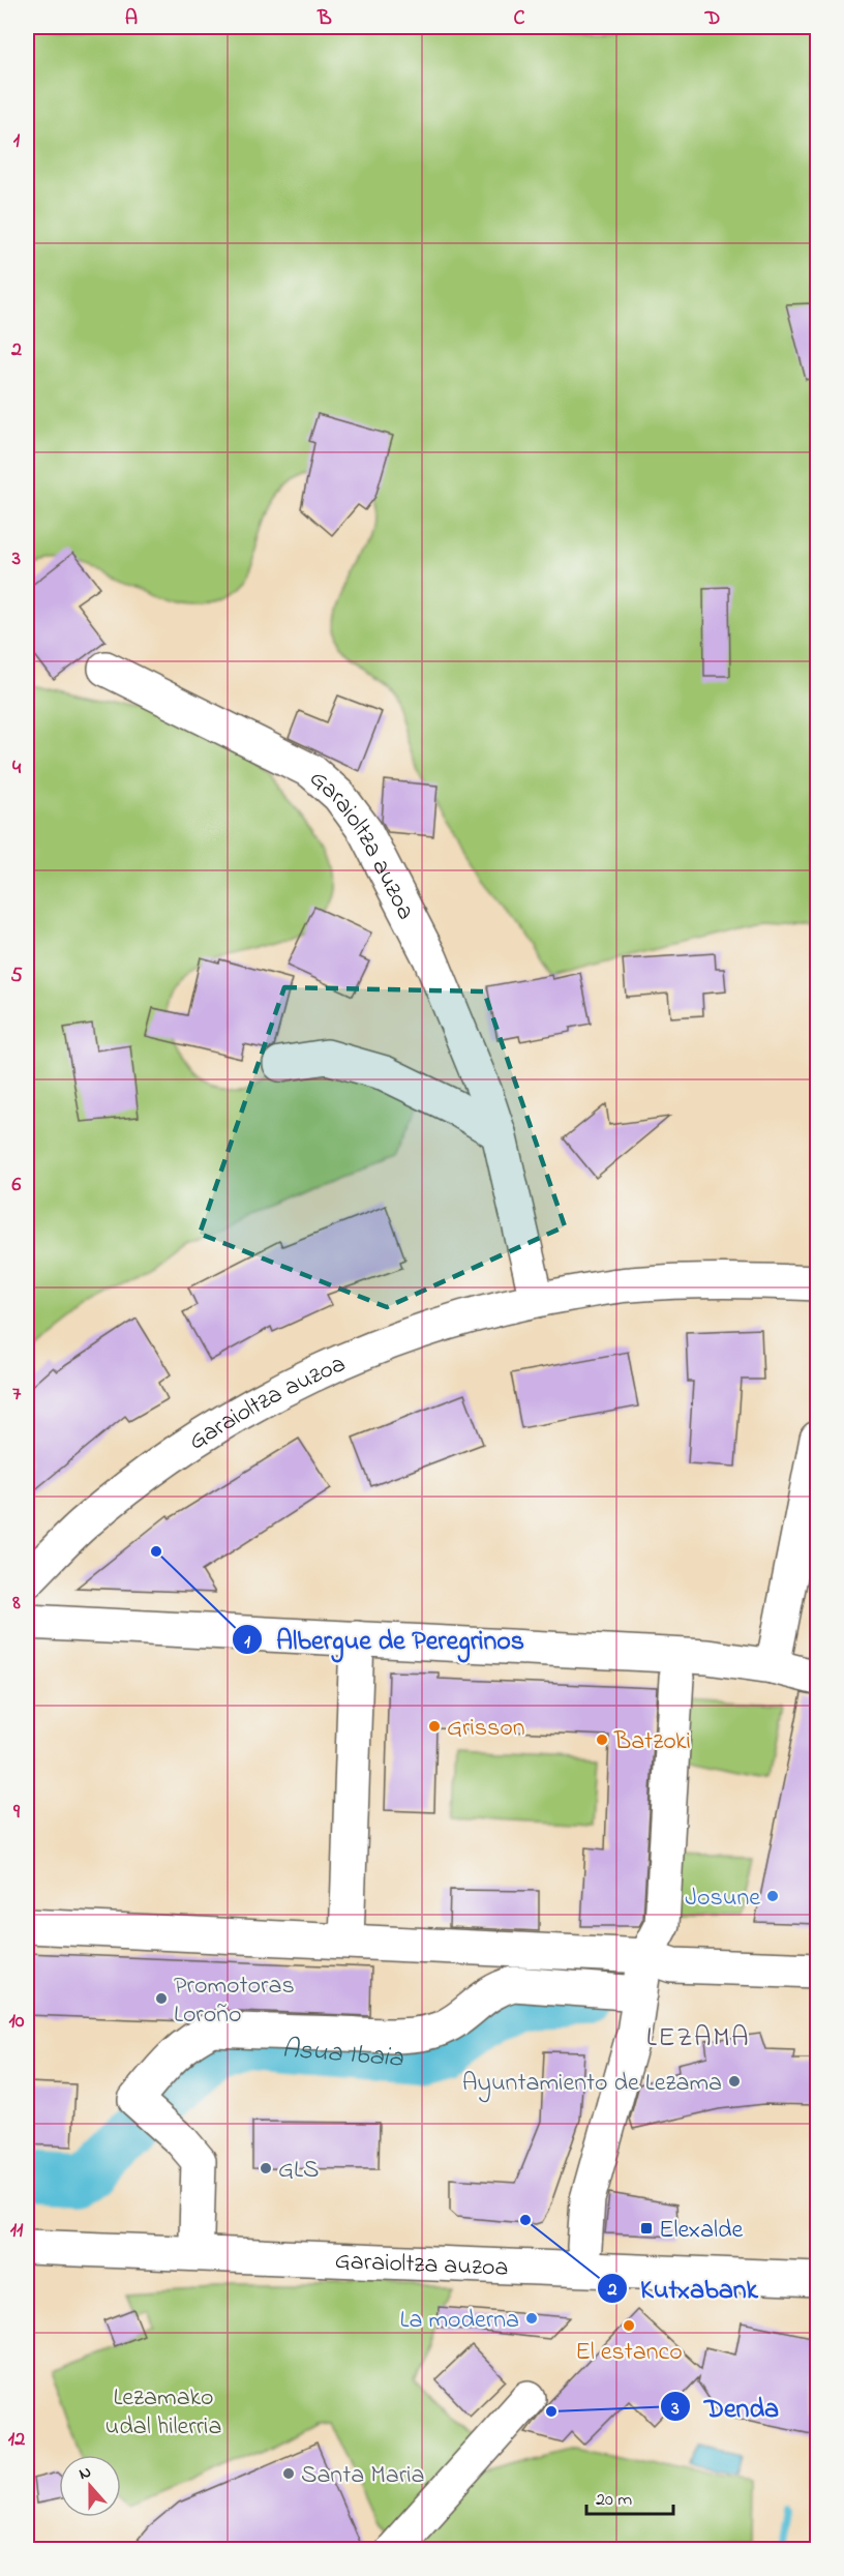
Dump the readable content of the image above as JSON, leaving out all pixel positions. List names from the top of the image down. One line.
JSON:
{"streets":{"street":["Garaioltza auzoa"]},"districts":["LEZAMA"],"water":["Asua Ibaia"],"parks":["Lezamako udal hilerria"],"places":{"other":["Albergue de Peregrinos","Grisson","Batzoki","Josune","Promotoras Loroño","Ayuntamiento de Lezama","GLS","Kutxabank","La moderna","El estanco","Denda","Santa Maria"],"transit":["Elexalde"]},"scale_bar":"20 m","north":"top","grid":{"columns":["A","B","C","D"],"rows":["1","2","3","4","5","6","7","8","9","10","11","12"]}}
